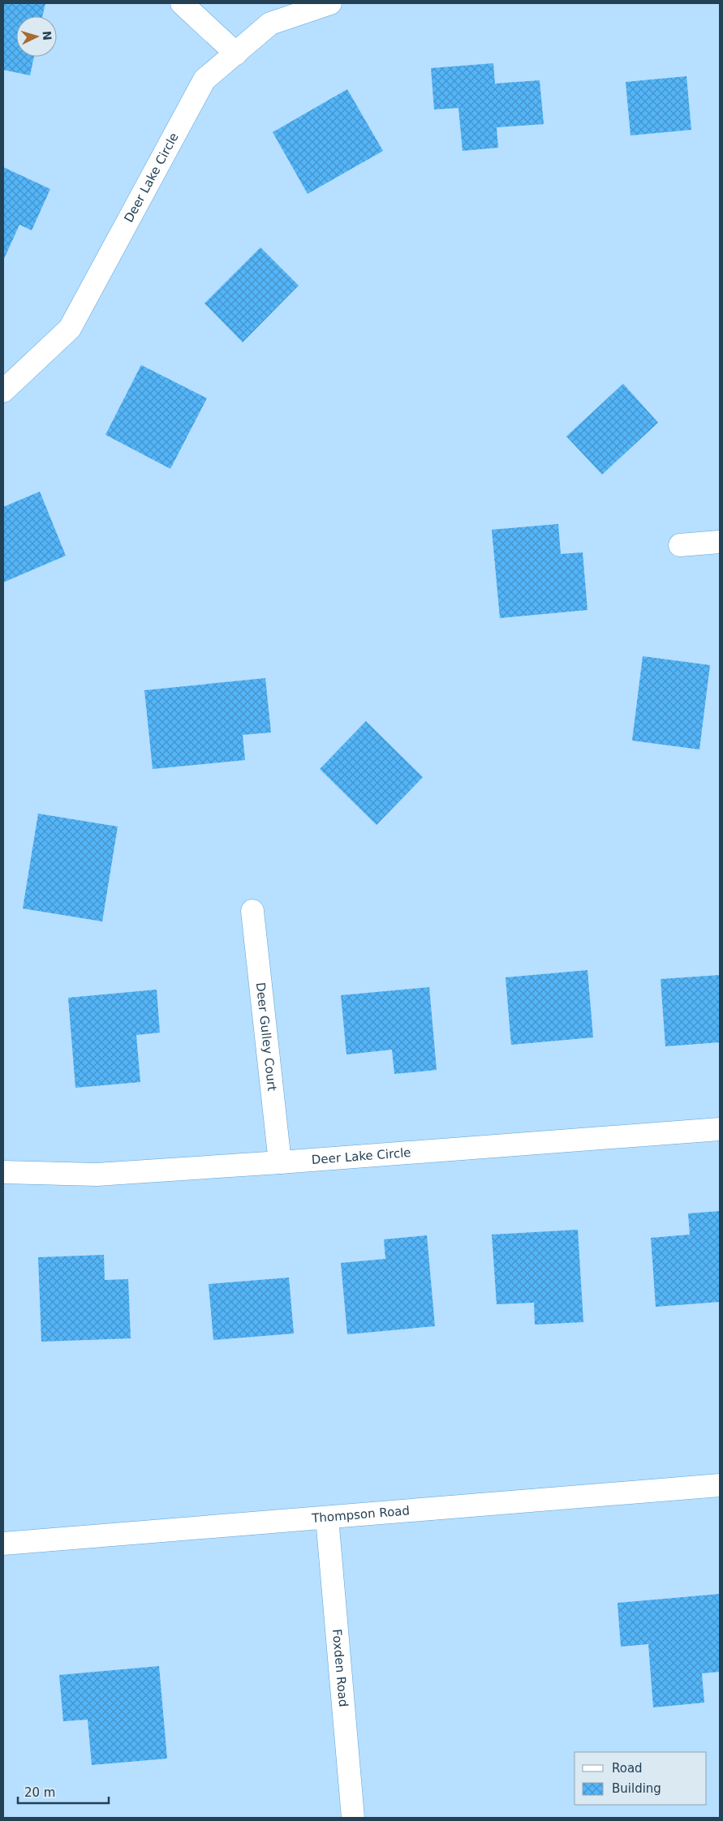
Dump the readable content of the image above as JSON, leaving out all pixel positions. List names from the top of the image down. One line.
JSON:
{"streets":{"street":["Deer Lake Circle","Deer Gulley Court","Thompson Road","Foxden Road"]},"crossings":[["Deer Lake Circle","Deer Gulley Court"],["Thompson Road","Foxden Road"]],"legend":["Road","Building"],"scale_bar":"20 m","north":"right"}
